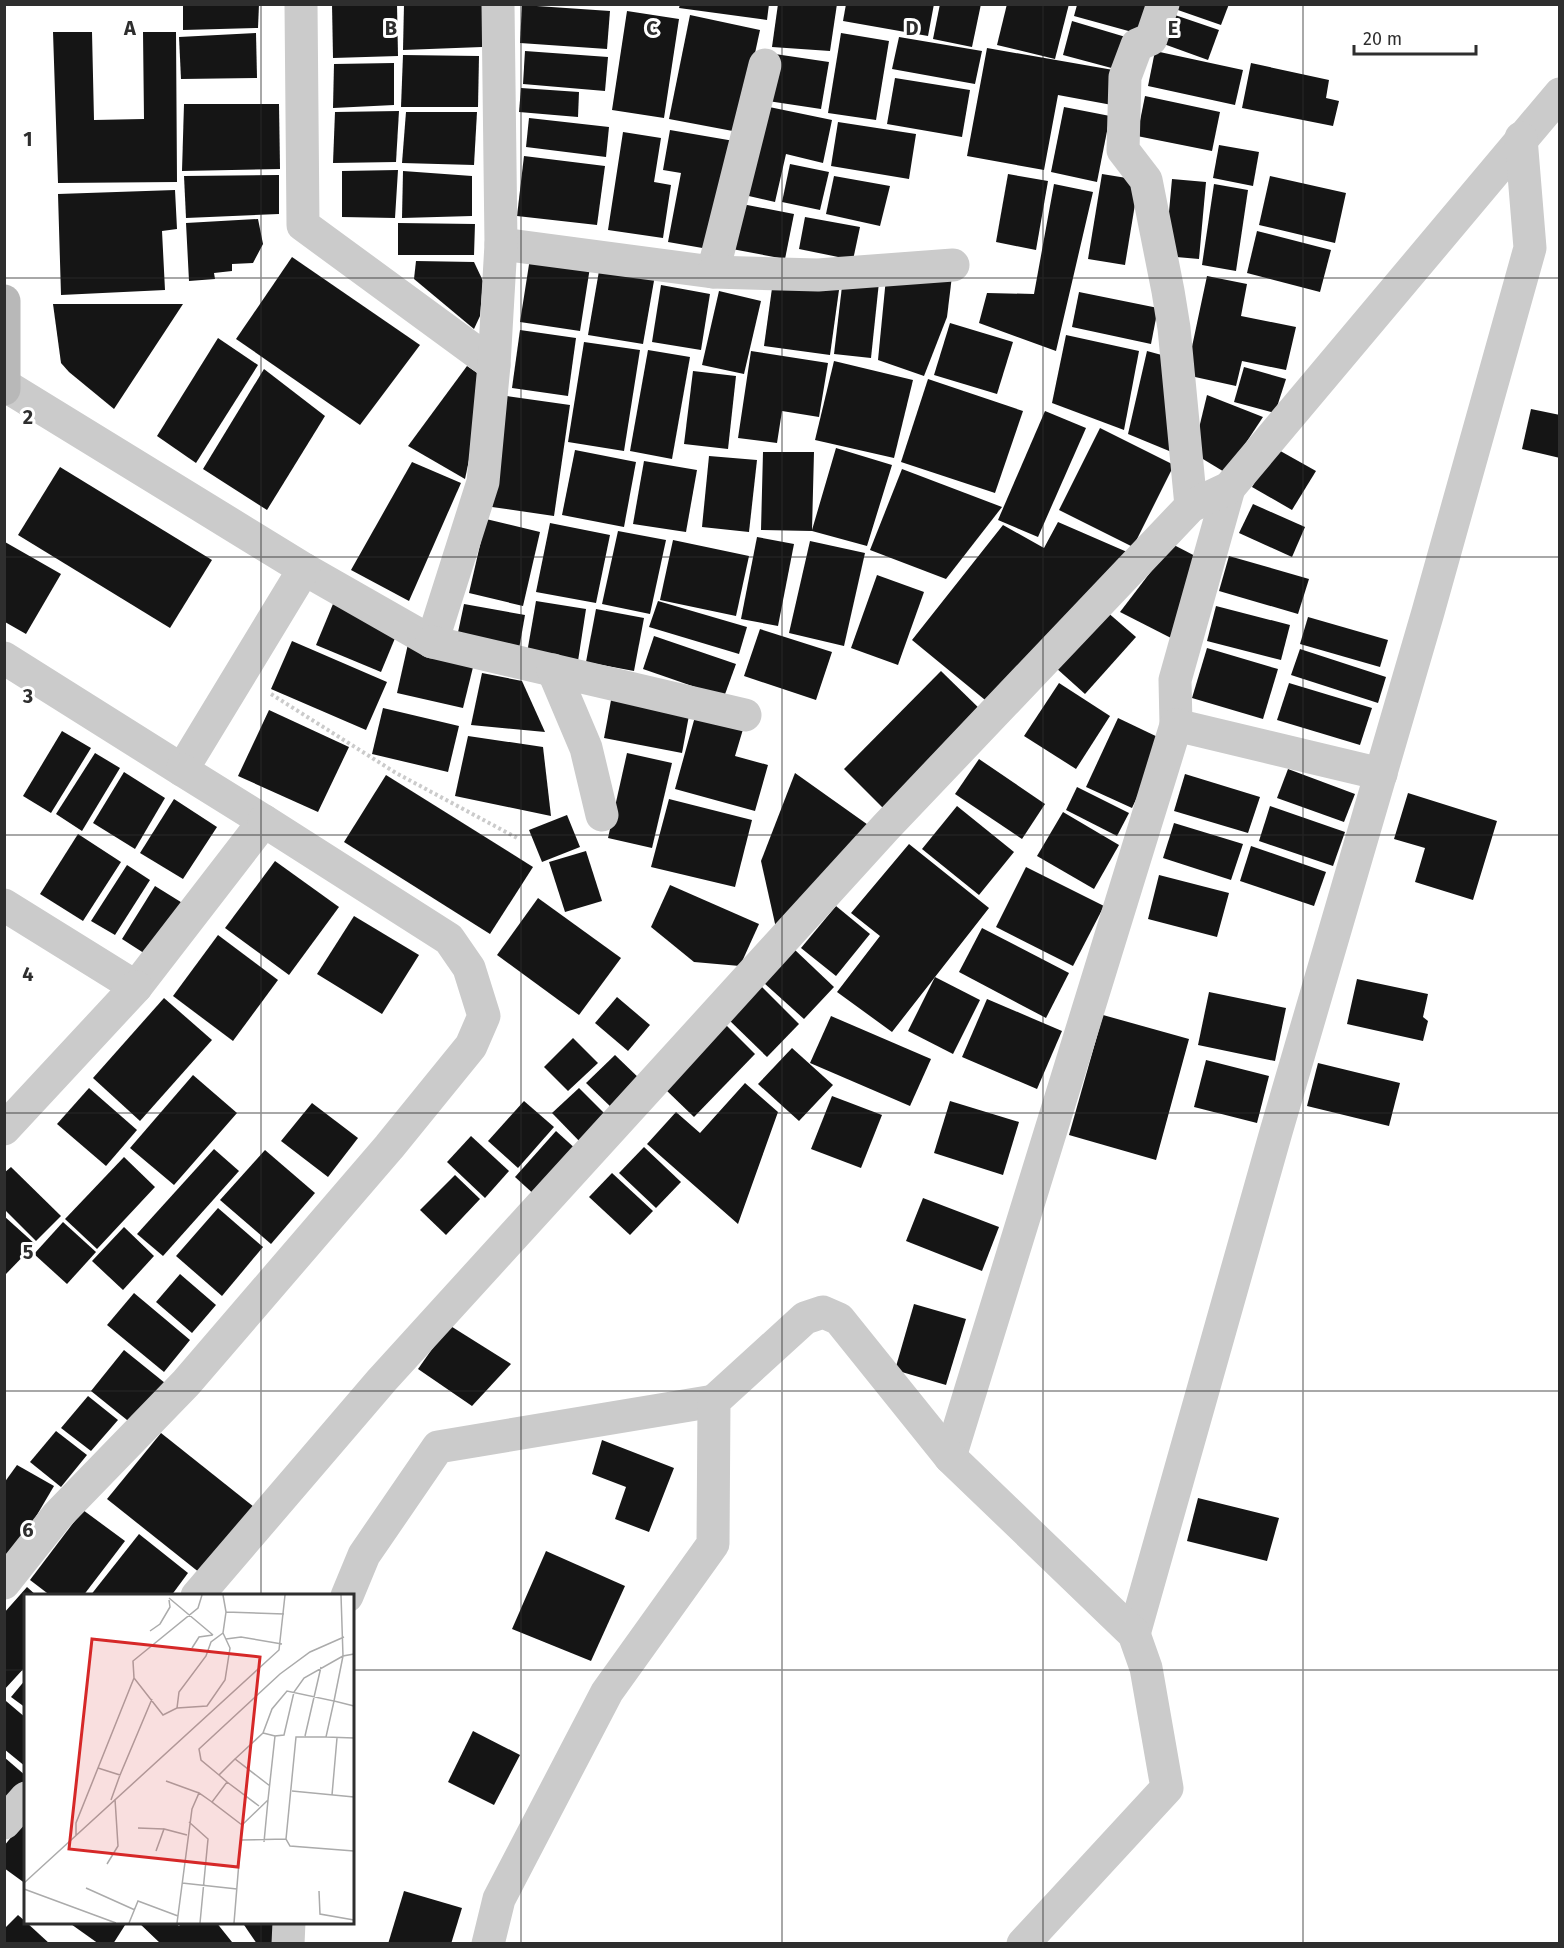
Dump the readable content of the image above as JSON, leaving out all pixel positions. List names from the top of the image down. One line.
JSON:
{"scale_bar":"20 m","grid":{"columns":["A","B","C","D","E"],"rows":["1","2","3","4","5","6"]}}
